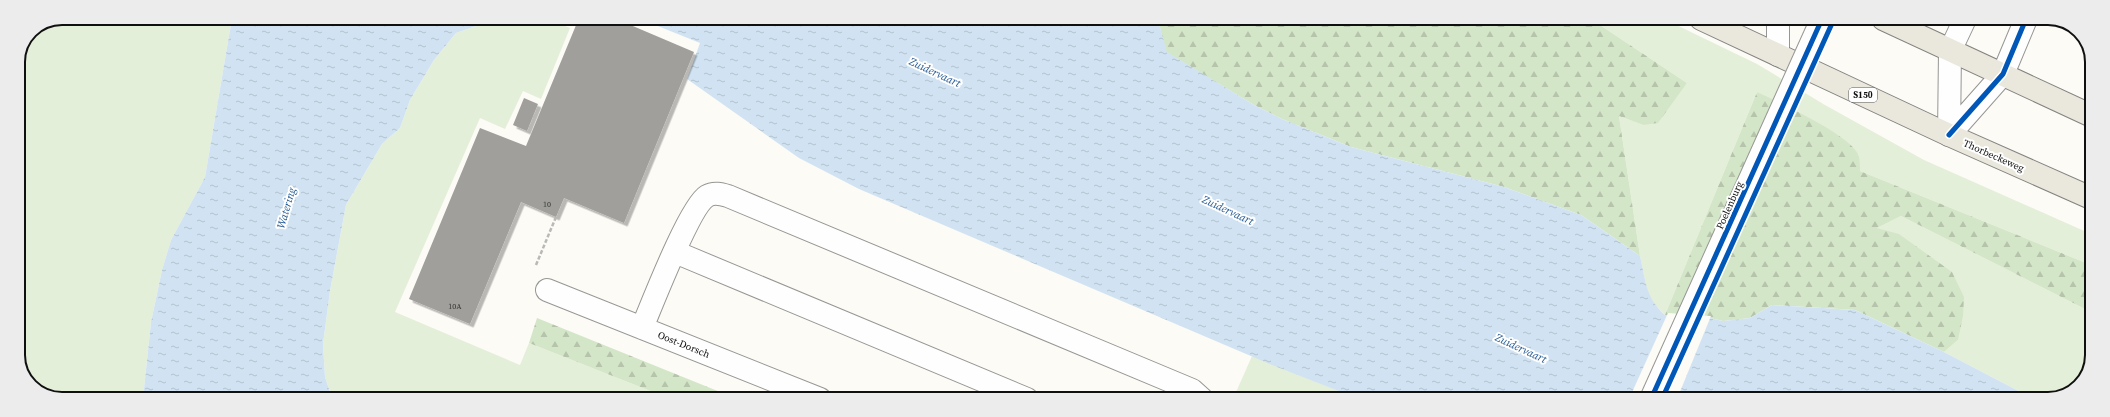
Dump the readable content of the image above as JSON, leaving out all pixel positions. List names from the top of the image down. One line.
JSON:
{"streets":{"main road":["S150","Thorbeckeweg"],"street":["Poelenburg","Oost-Dorsch"]},"water":["Zuidervaart","Watering"],"house_numbers":["10","10A"]}
